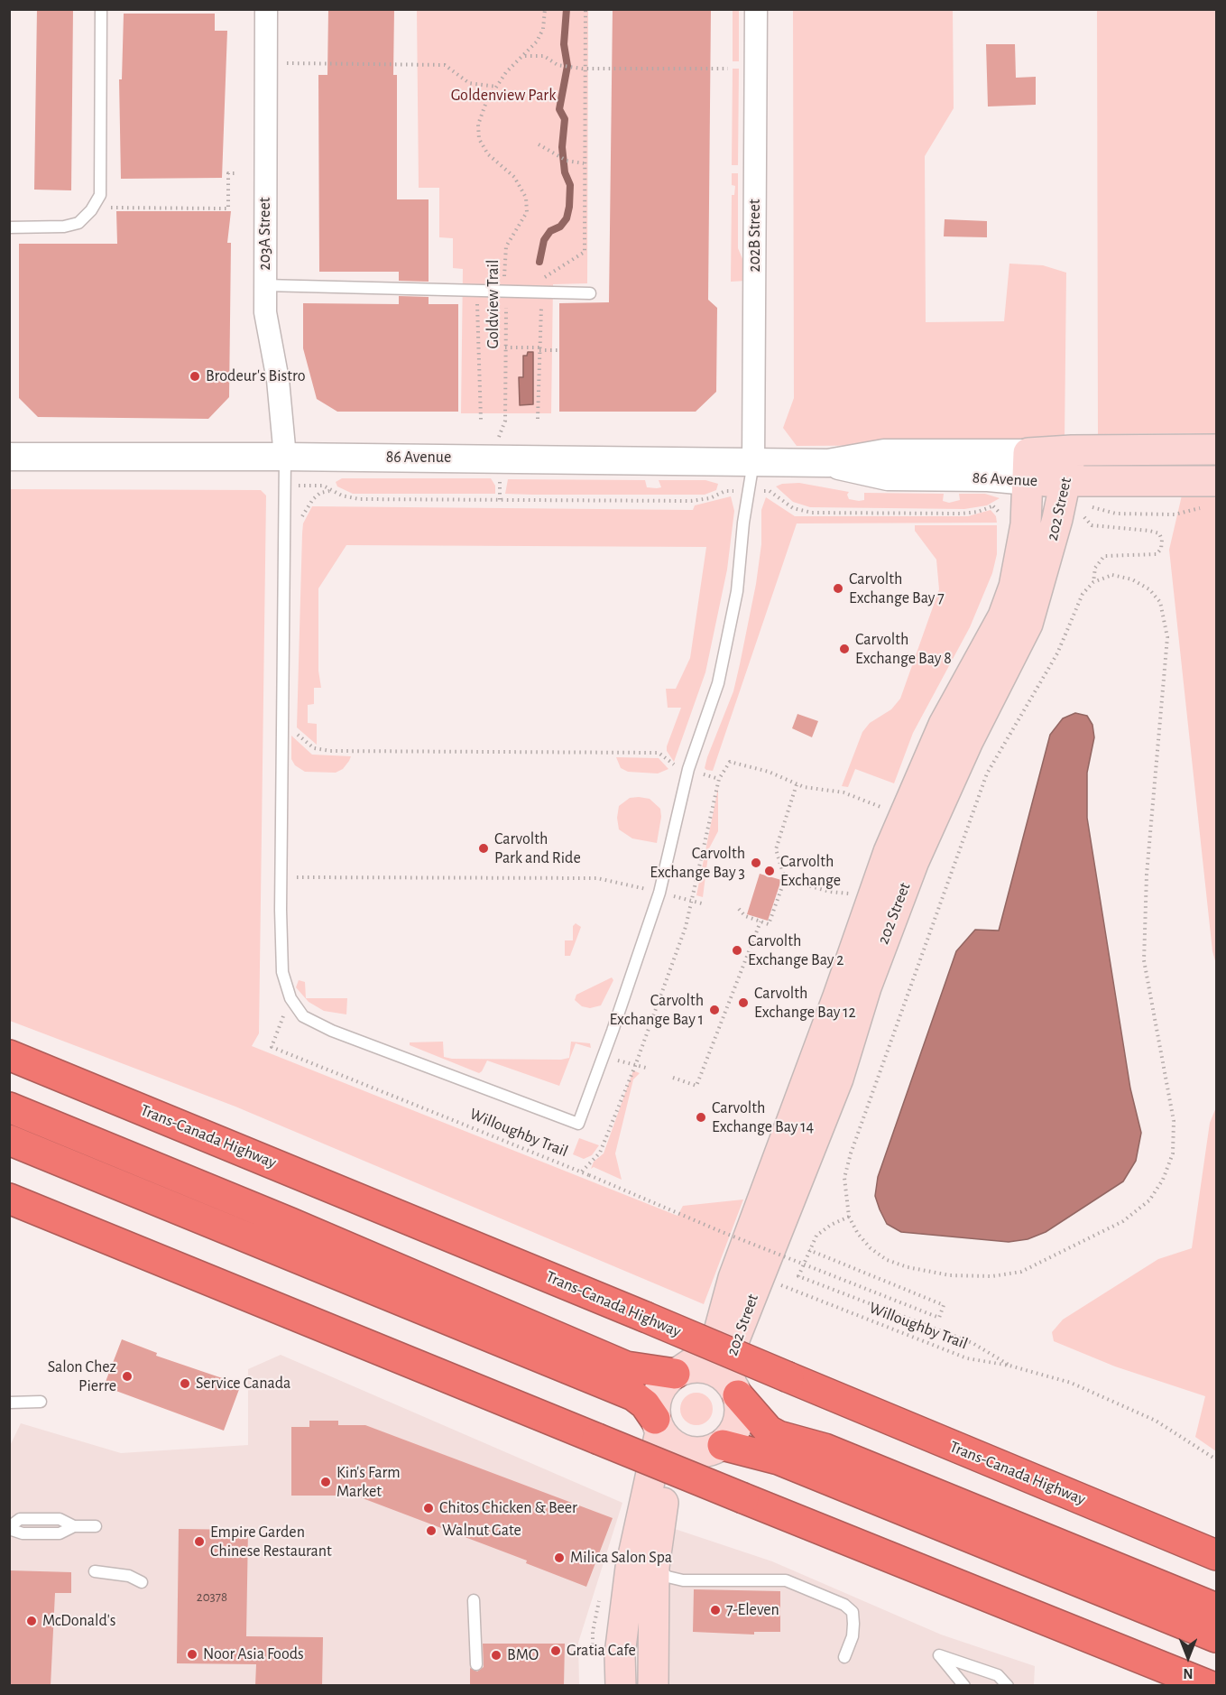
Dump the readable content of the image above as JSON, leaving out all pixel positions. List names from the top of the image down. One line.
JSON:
{"streets":{"highway":["Trans-Canada Highway"],"main road":["86 Avenue","202 Street"],"street":["203A Street","202B Street"],"path":["Goldview Trail","Willoughby Trail"]},"crossings":[["203A Street","86 Avenue"],["202B Street","86 Avenue"],["86 Avenue","202 Street"],["202 Street","Willoughby Trail"]],"parks":["Goldenview Park"],"places":["Brodeur's Bistro","Carvolth Exchange Bay 7","Carvolth Exchange Bay 8","Carvolth Park and Ride","Carvolth Exchange Bay 3","Carvolth Exchange","Carvolth Exchange Bay 2","Carvolth Exchange Bay 12","Carvolth Exchange Bay 1","Carvolth Exchange Bay 14","Salon Chez Pierre","Service Canada","Kin's Farm Market","Chitos Chicken & Beer","Walnut Gate","Empire Garden Chinese Restaurant","Milica Salon Spa","7-Eleven","McDonald's","Gratia Cafe","Noor Asia Foods","BMO"],"house_numbers":["20378"],"north":"bottom"}
